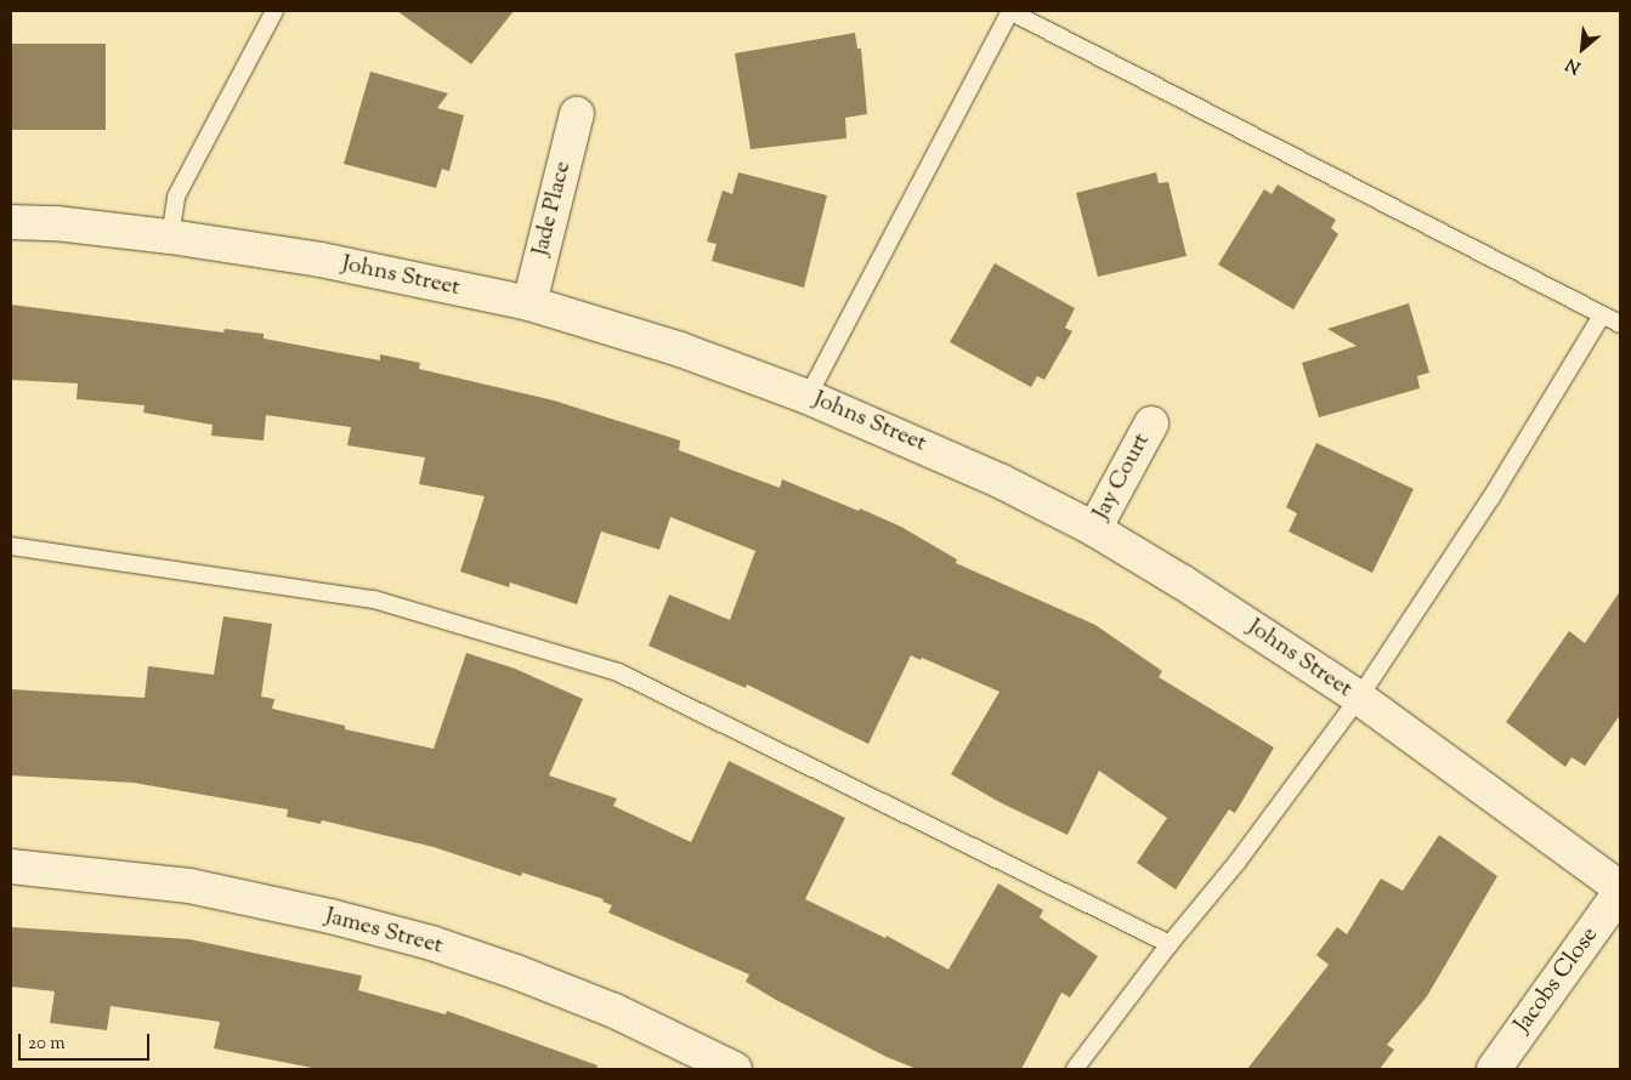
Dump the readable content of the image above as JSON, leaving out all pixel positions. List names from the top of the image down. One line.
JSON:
{"streets":{"street":["Jade Place","Johns Street","Jay Court","James Street","Jacobs Close"]},"crossings":[["Jade Place","Johns Street"],["Johns Street","Jay Court"],["Johns Street","Jacobs Close"]],"scale_bar":"20 m","north":"bottom left"}
